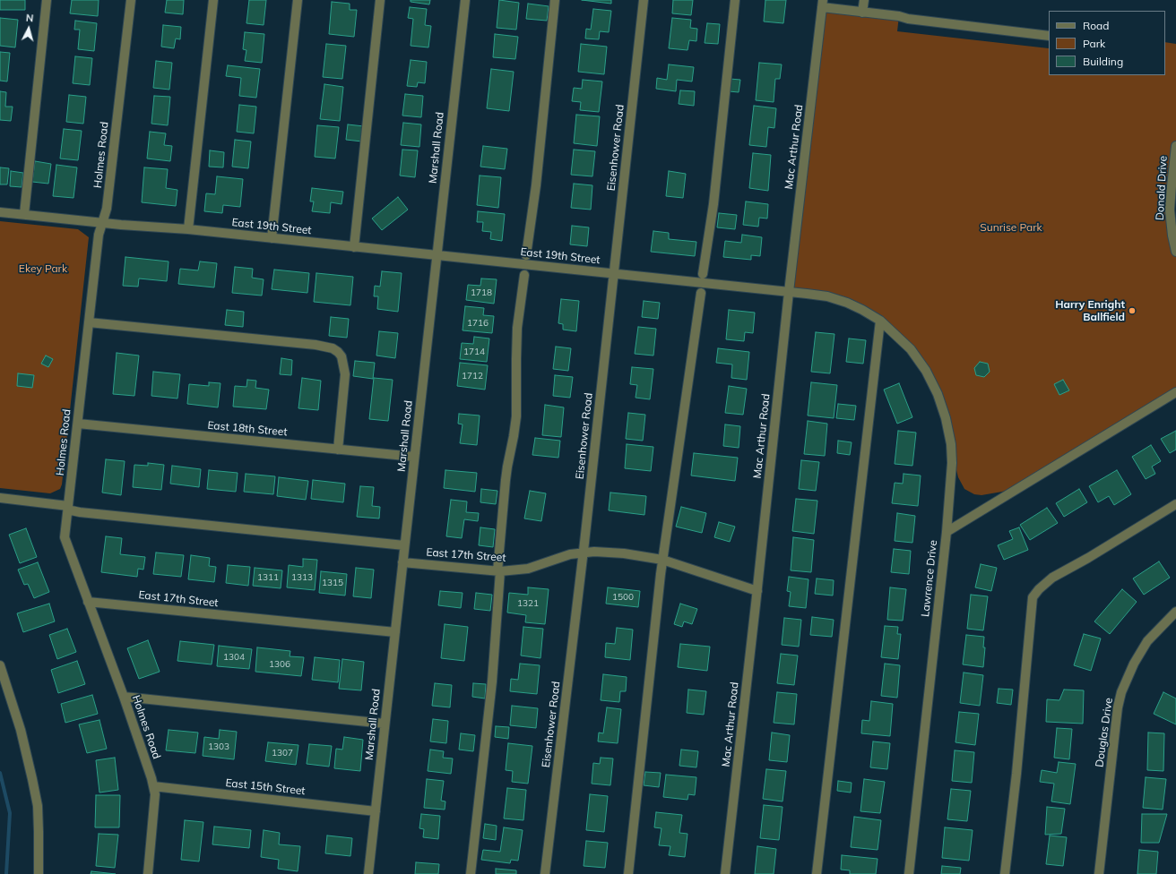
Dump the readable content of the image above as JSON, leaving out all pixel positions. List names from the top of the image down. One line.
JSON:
{"streets":{"street":["Mac Arthur Road","Marshall Road","Eisenhower Road","Holmes Road","Donald Drive","East 19th Street","East 18th Street","East 17th Street","Lawrence Drive","Douglas Drive","East 15th Street"]},"crossings":[["Mac Arthur Road","East 19th Street"],["Mac Arthur Road","East 17th Street"],["Marshall Road","East 19th Street"],["Marshall Road","East 18th Street"],["Marshall Road","East 17th Street"],["Marshall Road","East 15th Street"],["Eisenhower Road","East 19th Street"],["Eisenhower Road","East 17th Street"],["Holmes Road","East 19th Street"],["Holmes Road","East 18th Street"],["Holmes Road","East 17th Street"],["Holmes Road","East 15th Street"],["East 19th Street","Lawrence Drive"]],"parks":["Sunrise Park","Ekey Park"],"places":["Harry Enright Ballfield"],"house_numbers":["1718","1716","1714","1712","1311","1313","1315","1500","1321","1304","1306","1303","1307"],"legend":["Road","Park","Building"],"north":"top"}
